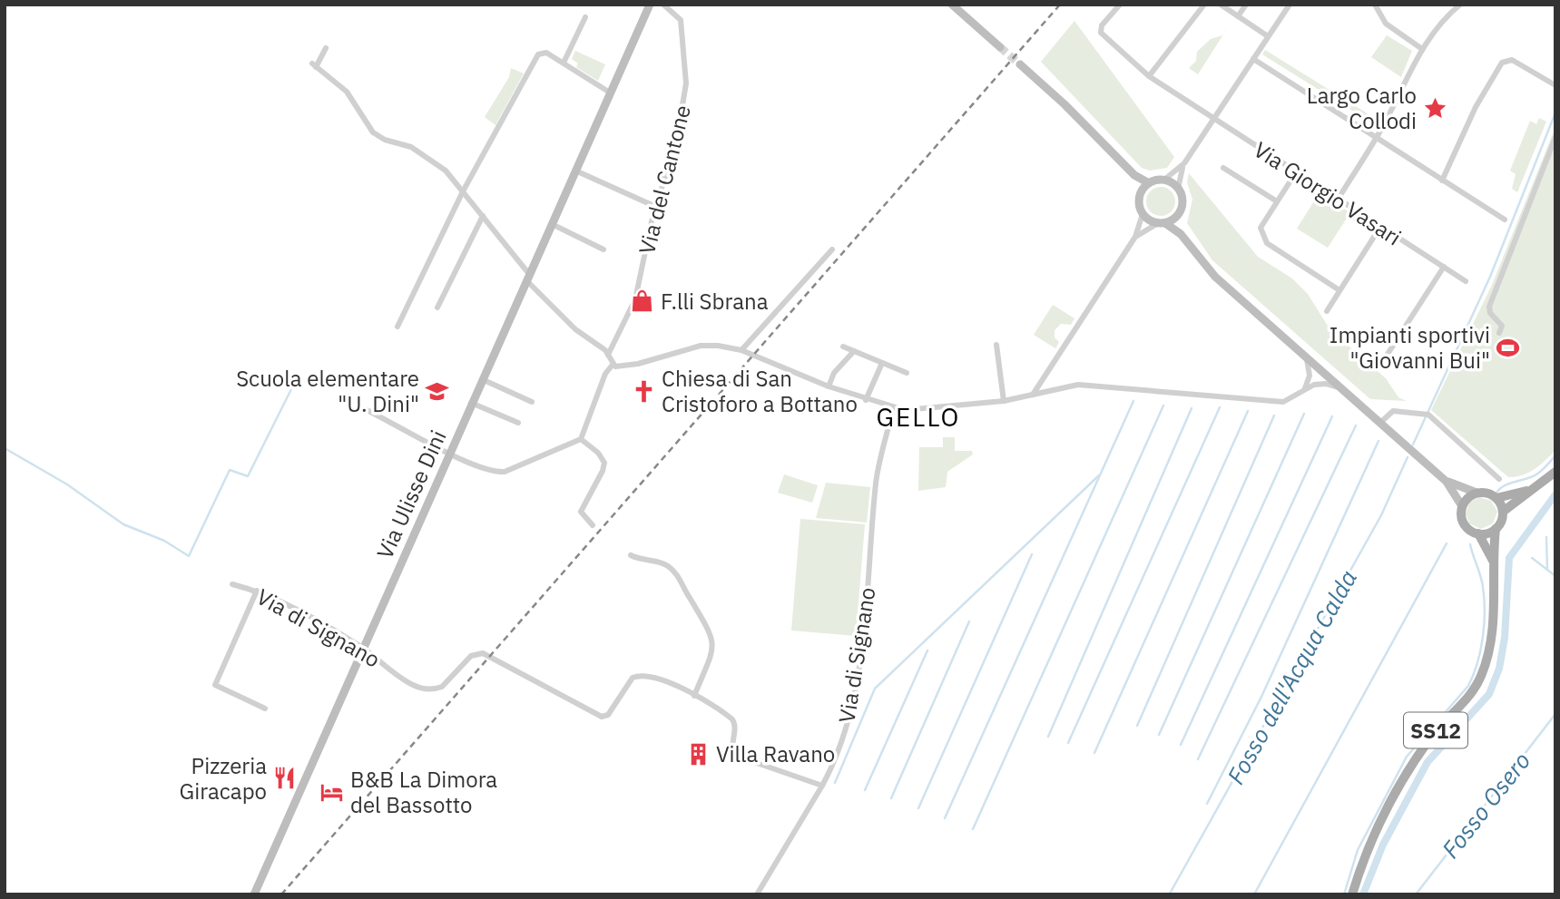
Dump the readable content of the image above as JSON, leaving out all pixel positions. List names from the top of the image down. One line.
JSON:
{"streets":{"main road":["SS12"],"street":["Via del Cantone","Via Giorgio Vasari","Via Ulisse Dini","Via di Signano"]},"crossings":[["Via Ulisse Dini","Via di Signano"]],"districts":["GELLO"],"water":["Fosso dell'Acqua Calda","Fosso Osero"],"places":{"place":["Largo Carlo Collodi"],"shop":["F.lli Sbrana"],"sports":["Impianti sportivi \"Giovanni Bui\""],"school or university":["Scuola elementare \"U. Dini\""],"church":["Chiesa di San Cristoforo a Bottano"],"building":["Villa Ravano"],"restaurant":["Pizzeria Giracapo"],"hotel":["B&B La Dimora del Bassotto"]}}
